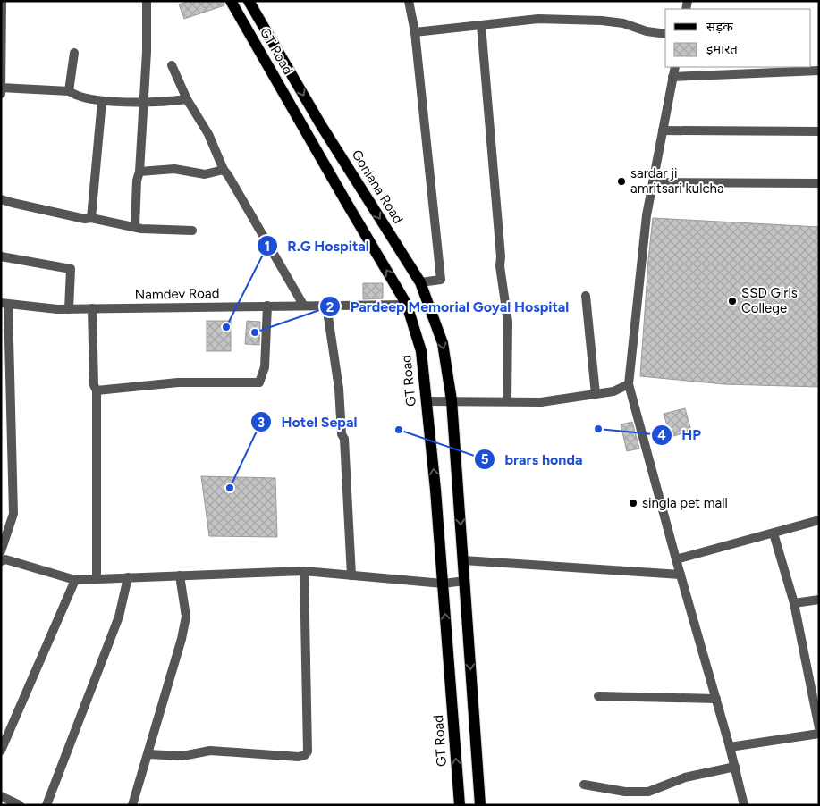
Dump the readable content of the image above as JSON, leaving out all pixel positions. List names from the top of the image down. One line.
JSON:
{"streets":{"main road":["GT Road","Goniana Road"],"street":["Namdev Road"]},"crossings":[["GT Road","Namdev Road"]],"one_way":["Goniana Road"],"places":["sardar ji amritsari kulcha","SSD Girls College","R.G Hospital","Pardeep Memorial Goyal Hospital","HP","brars honda","Hotel Sepal","singla pet mall"],"legend":["सड़क","इमारत"]}
